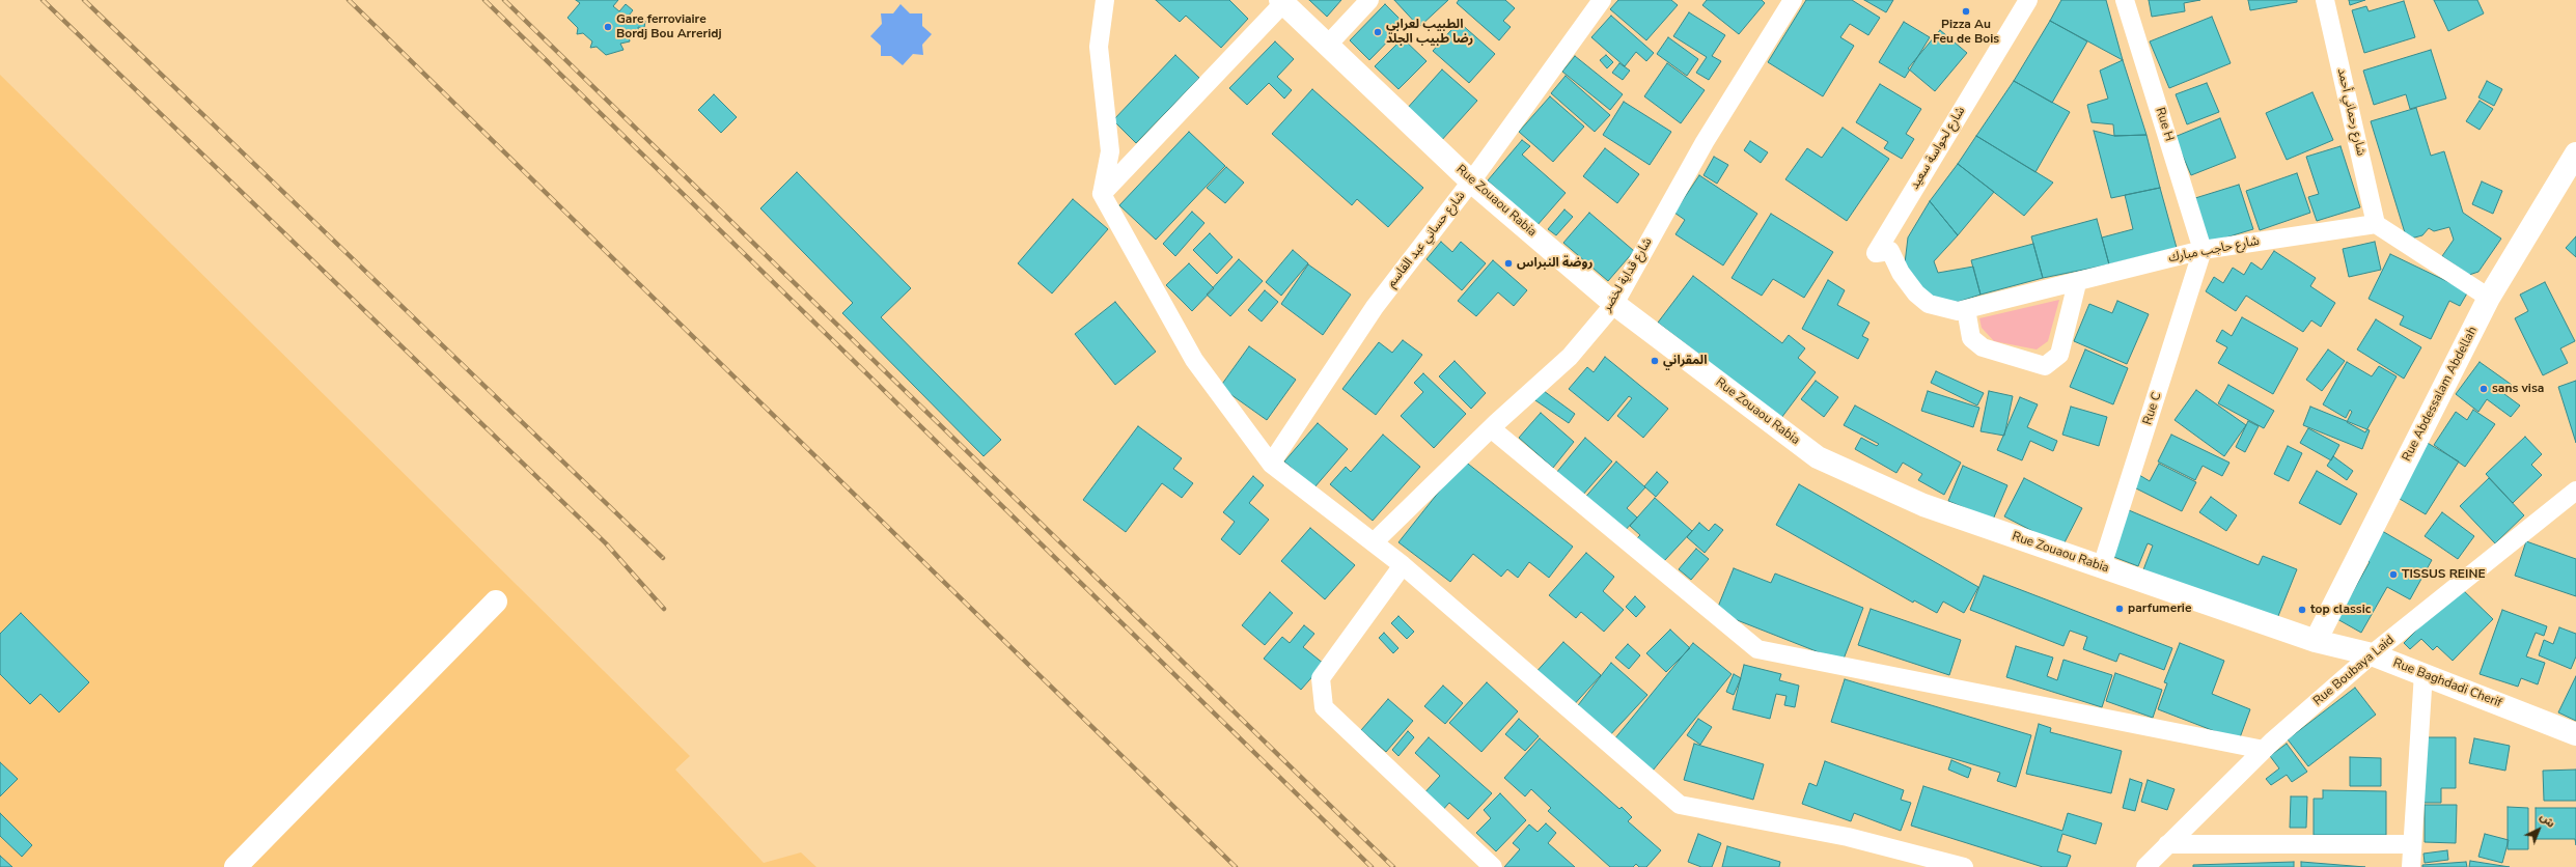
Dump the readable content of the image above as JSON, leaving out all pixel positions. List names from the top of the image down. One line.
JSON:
{"streets":{"main road":["Rue Zouaou Rabia","Rue Abdessalam Abdellah","Rue Baghdadi Cherif"],"street":["شارع رحماني أحمد","Rue H","شارع لحواسة سعيد","شارع حساني عبد القاسم","شارع حاجب مبارك","شارع قداية لخضر","Rue C","Rue Boubaya Laid"]},"crossings":[["شارع رحماني أحمد","شارع حاجب مبارك"],["Rue H","شارع حاجب مبارك"],["Rue H","Rue C"],["شارع لحواسة سعيد","شارع حاجب مبارك"],["Rue Zouaou Rabia","شارع حساني عبد القاسم"],["Rue Zouaou Rabia","شارع قداية لخضر"],["Rue Zouaou Rabia","Rue Abdessalam Abdellah"],["Rue Zouaou Rabia","Rue C"],["Rue Zouaou Rabia","Rue Baghdadi Cherif"],["شارع حاجب مبارك","Rue C"],["Rue Abdessalam Abdellah","Rue Baghdadi Cherif"],["Rue Boubaya Laid","Rue Baghdadi Cherif"]],"places":["Pizza Au Feu de Bois","Gare ferroviaire Bordj Bou Arreridj","الطبيب لعرابي رضا طبيب الجلد","روضة النبراس","المقراني","sans visa","TISSUS REINE","parfumerie","top classic"],"north":"top right"}
